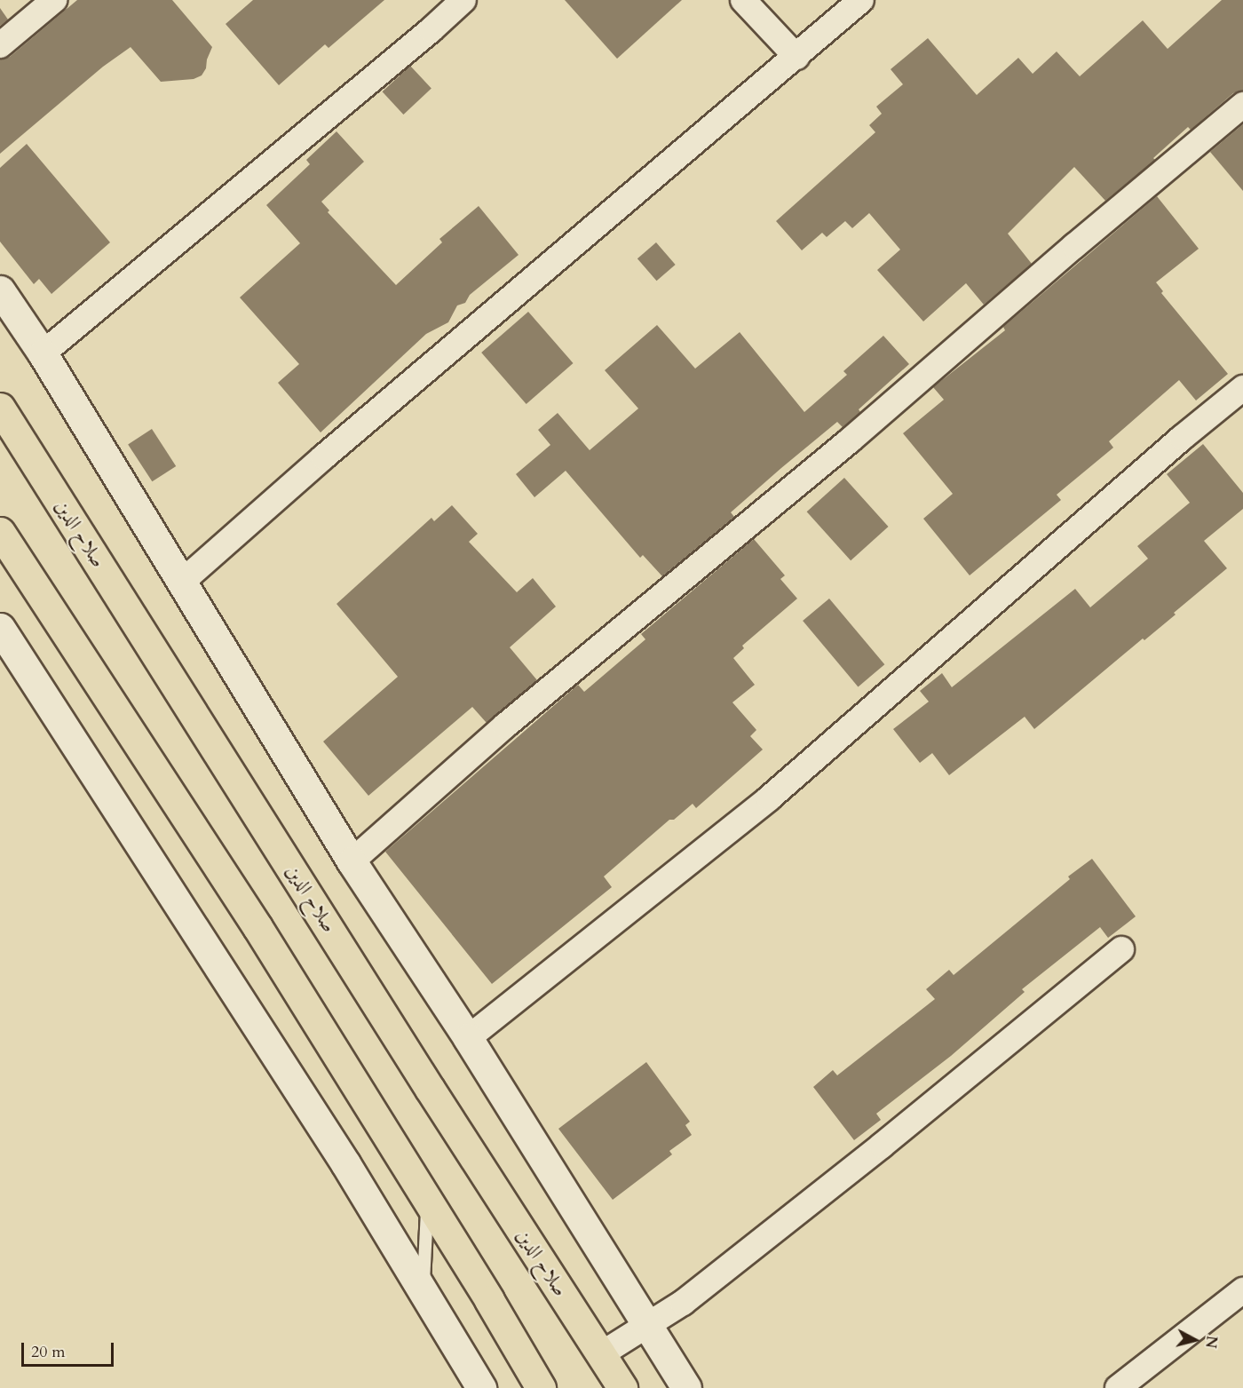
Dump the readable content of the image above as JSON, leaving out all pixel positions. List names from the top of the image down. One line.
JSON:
{"streets":{"highway":["صلاح الدين"]},"scale_bar":"20 m","north":"right"}
